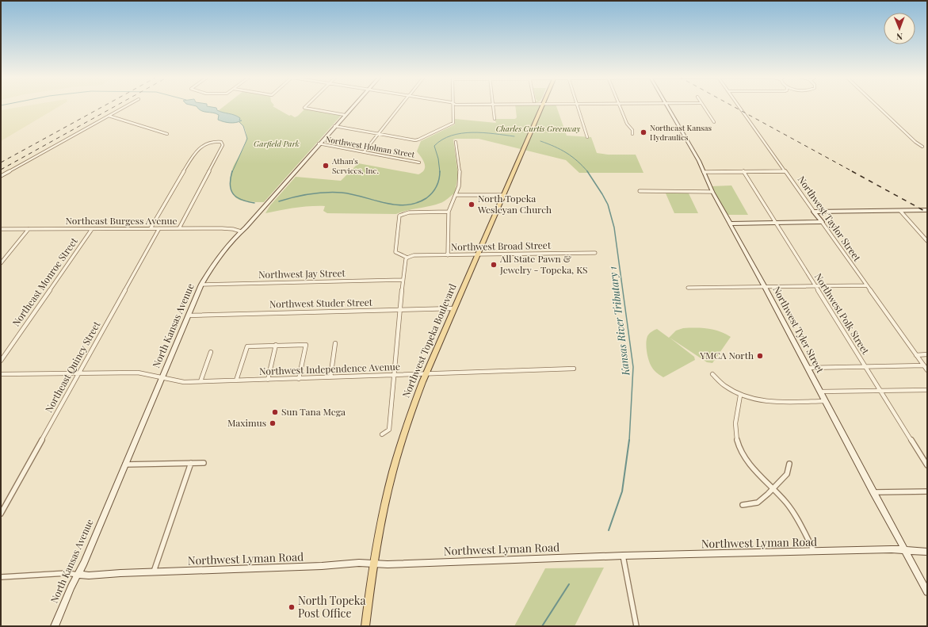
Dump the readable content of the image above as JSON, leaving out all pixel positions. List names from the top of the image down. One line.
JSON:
{"streets":{"main road":["Northwest Taylor Street","North Kansas Avenue","Northwest Tyler Street","Northwest Topeka Boulevard","Northwest Lyman Road"],"street":["Northwest Holman Street","Northeast Burgess Avenue","Northwest Broad Street","Northwest Jay Street","Northeast Monroe Street","Northwest Studer Street","Northwest Polk Street","Northeast Quincy Street","Northwest Independence Avenue"]},"crossings":[["Northwest Holman Street","North Kansas Avenue"],["Northeast Burgess Avenue","Northeast Monroe Street"],["Northeast Burgess Avenue","North Kansas Avenue"],["Northeast Burgess Avenue","Northeast Quincy Street"],["Northwest Broad Street","Northwest Topeka Boulevard"],["Northwest Jay Street","North Kansas Avenue"],["Northwest Studer Street","North Kansas Avenue"],["Northwest Studer Street","Northwest Topeka Boulevard"],["North Kansas Avenue","Northwest Independence Avenue"],["North Kansas Avenue","Northwest Lyman Road"],["Northwest Tyler Street","Northwest Lyman Road"],["Northwest Topeka Boulevard","Northwest Independence Avenue"],["Northwest Topeka Boulevard","Northwest Lyman Road"],["Northeast Quincy Street","Northwest Independence Avenue"]],"water":["Kansas River Tributary 1"],"parks":["Charles Curtis Greenway","Garfield Park"],"places":["Northeast Kansas Hydraulics","Athan's Services, Inc.","North Topeka Wesleyan Church","All State Pawn & Jewelry - Topeka, KS","YMCA North","Sun Tana Mega","Maximus","North Topeka Post Office"],"north":"bottom"}
